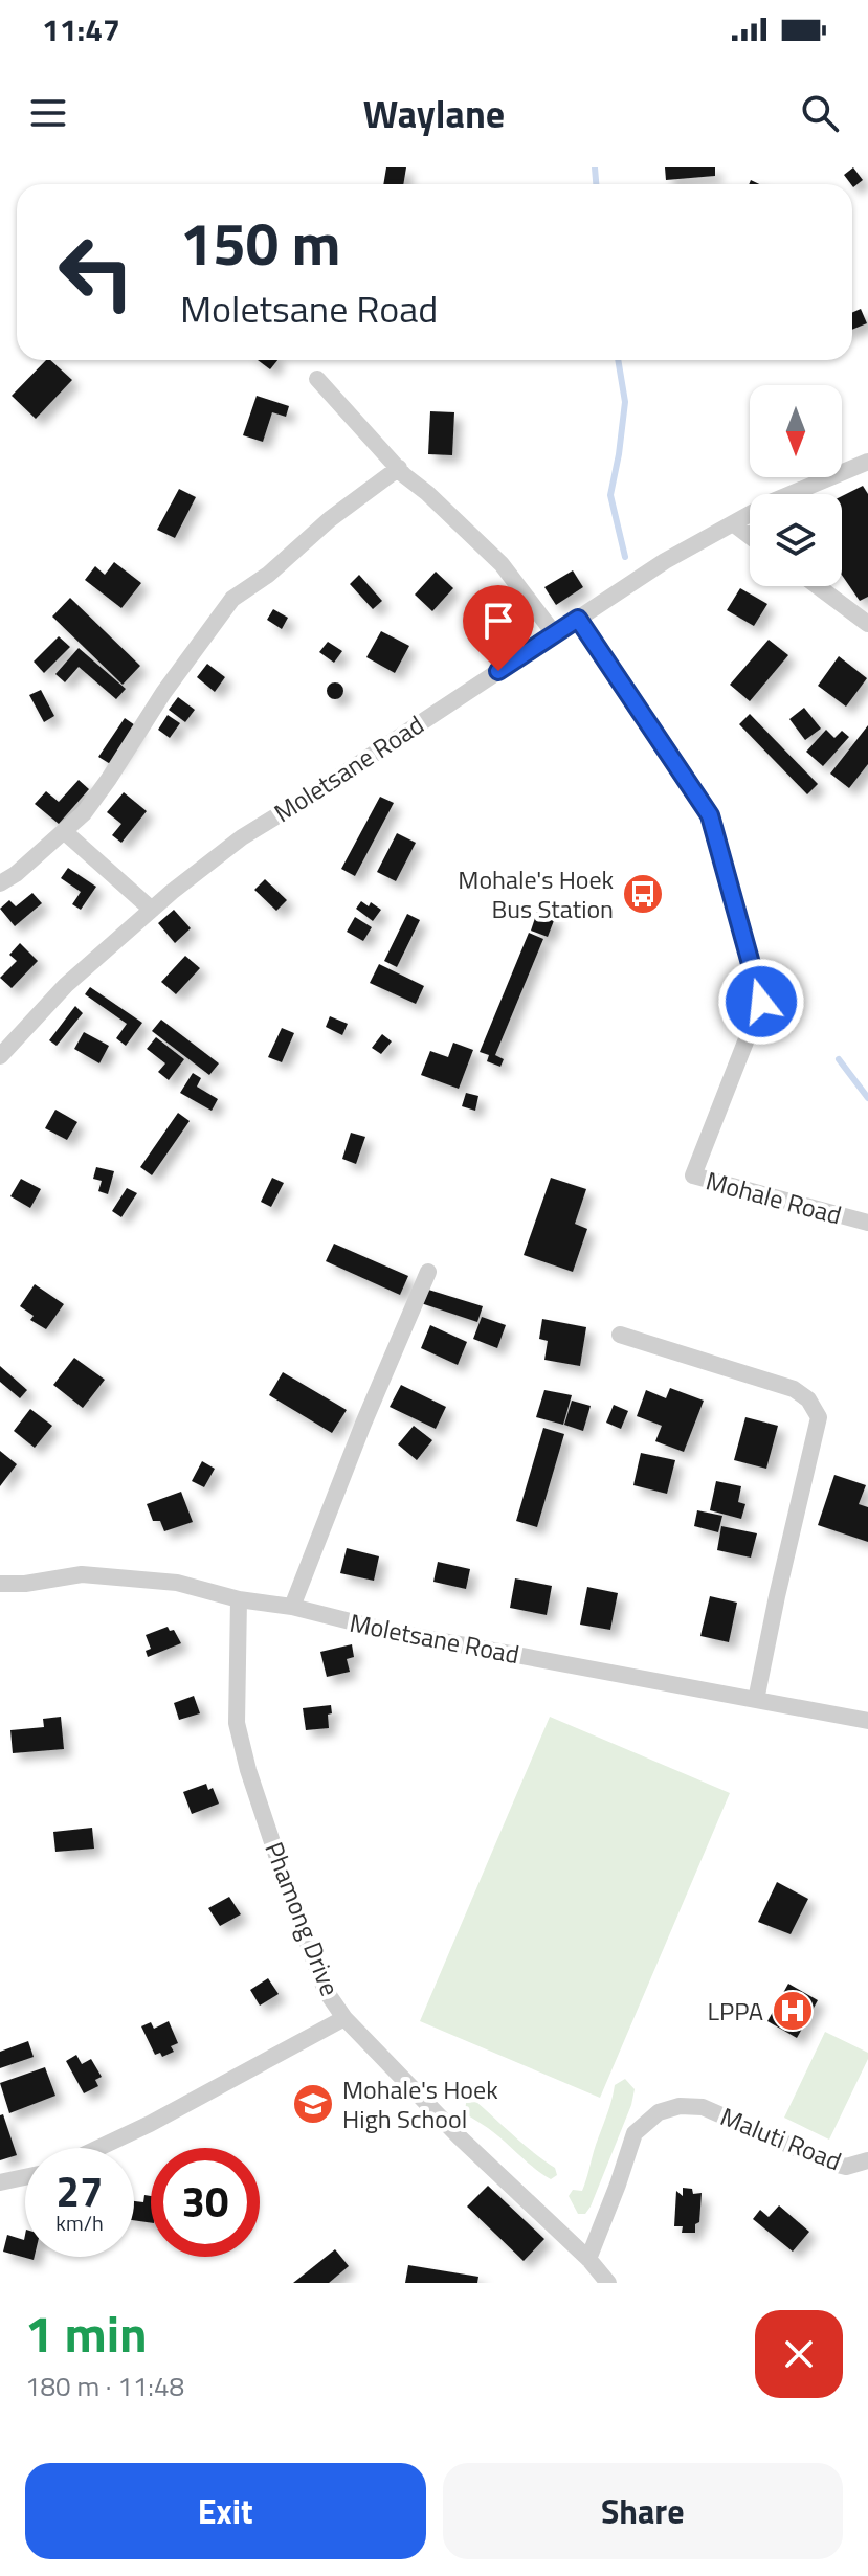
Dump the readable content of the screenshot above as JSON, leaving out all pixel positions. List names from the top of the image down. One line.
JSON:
{"streets":{"street":["Moletsane Road","Mohale Road","Phamong Drive","Maluti Road"]},"crossings":[["Moletsane Road","Mohale Road"],["Moletsane Road","Phamong Drive"],["Phamong Drive","Maluti Road"]],"places":{"bus stop":["Mohale's Hoek Bus Station"],"hospital":["LPPA"],"school or university":["Mohale's Hoek High School"]},"north":"bottom","page":{"status":"11:47","header":"Waylane","turn":["150 m","Moletsane Road"],"speed":"27 km/h","limit":"30","heading":["1 min","180 m · 11:48"],"buttons":["Exit","Share"]}}
